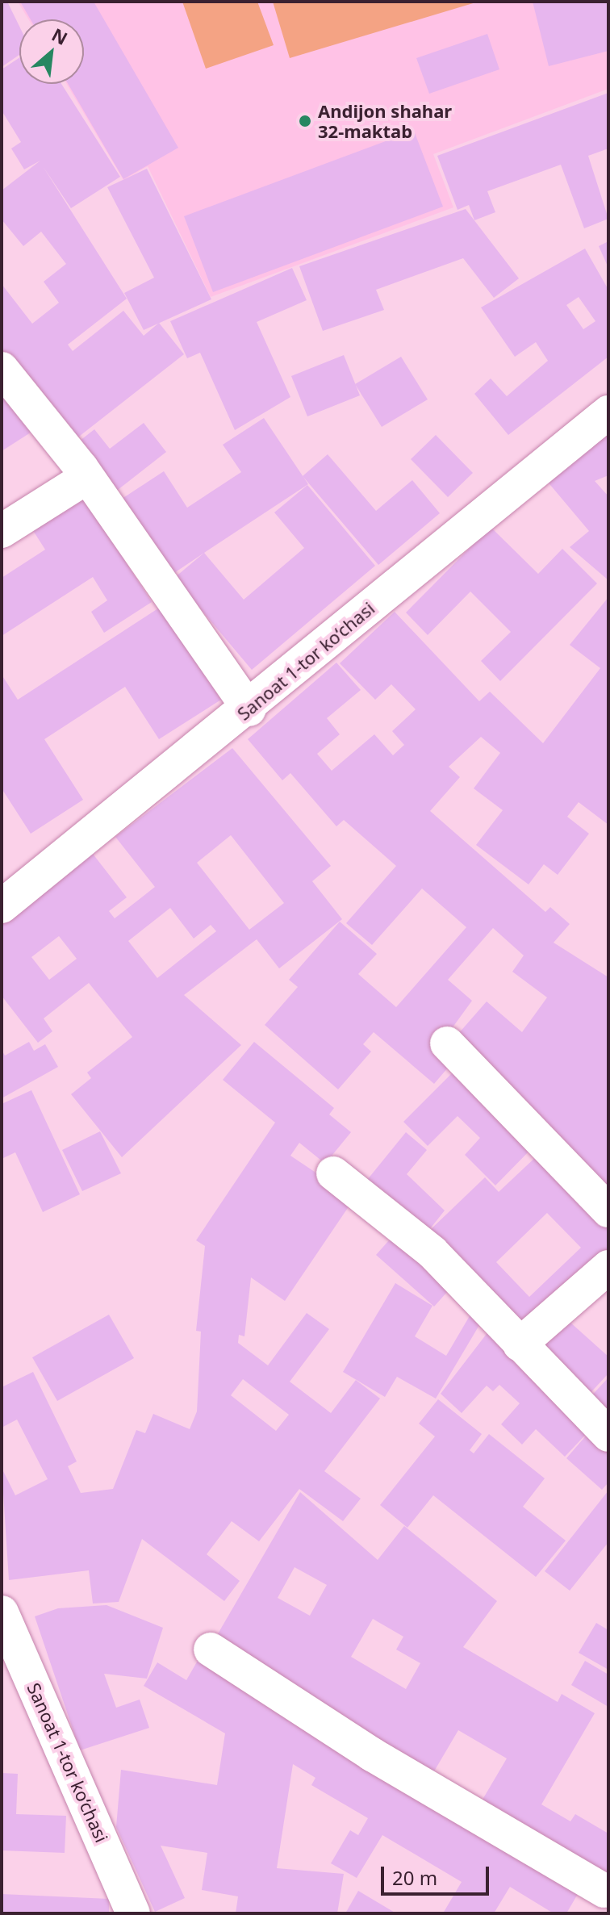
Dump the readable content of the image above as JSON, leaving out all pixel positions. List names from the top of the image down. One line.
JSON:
{"streets":{"street":["Sanoat 1-tor ko‘chasi"]},"places":["Andijon shahar 32-maktab"],"scale_bar":"20 m","north":"top right"}
